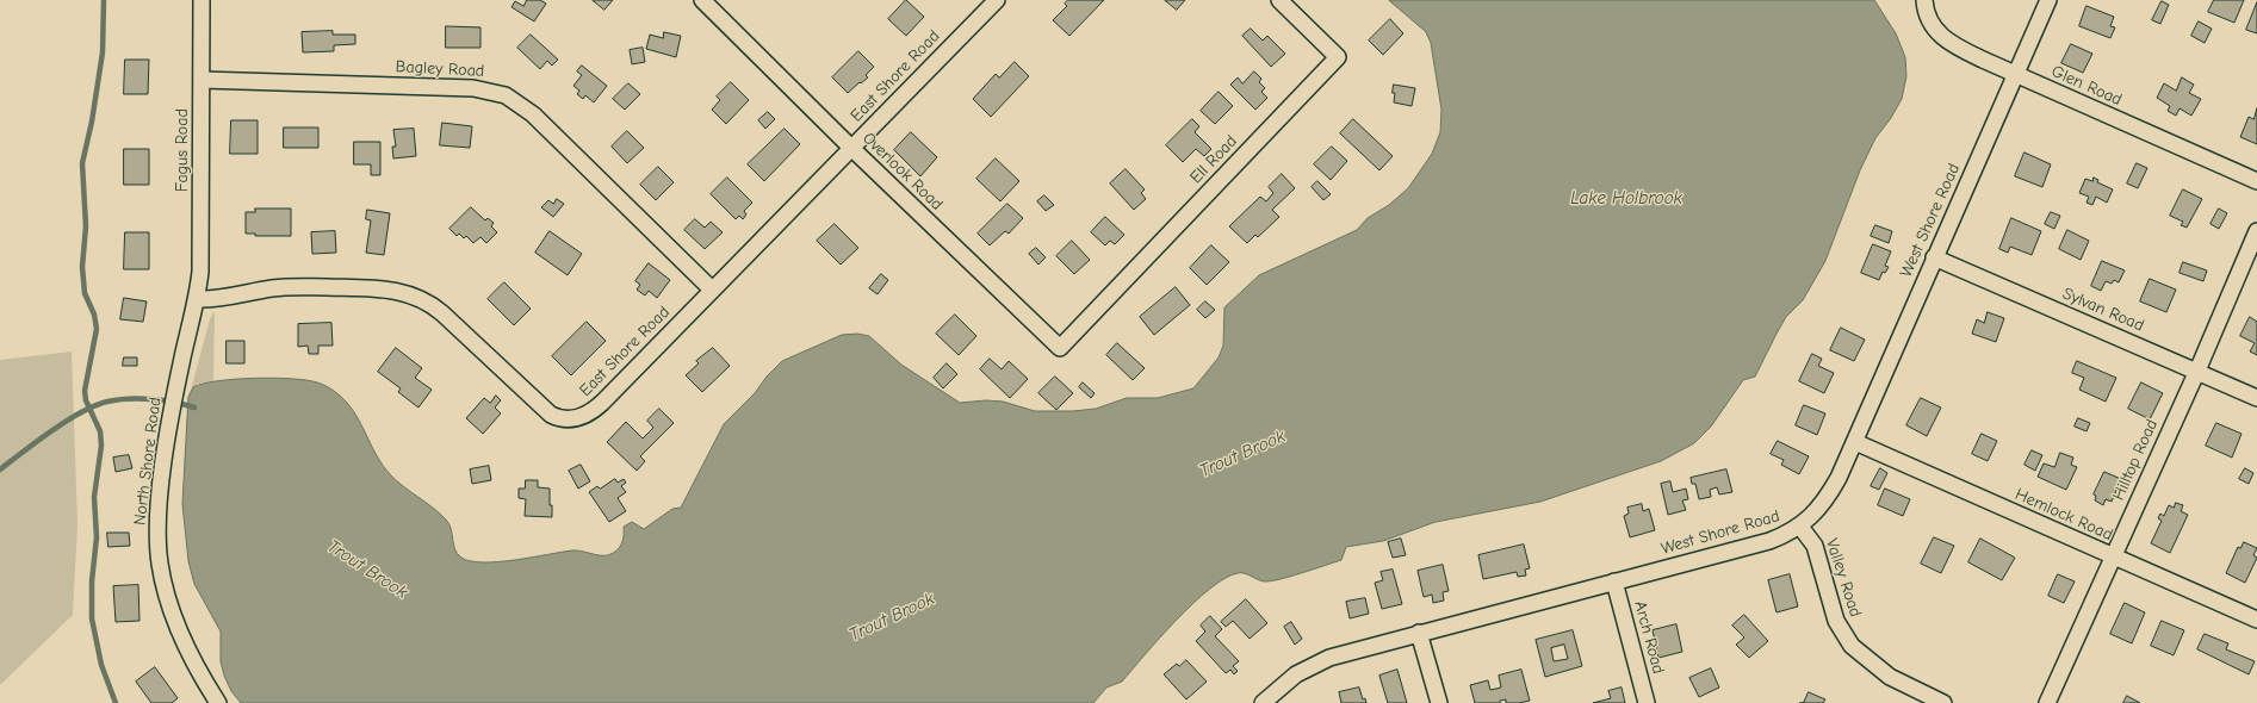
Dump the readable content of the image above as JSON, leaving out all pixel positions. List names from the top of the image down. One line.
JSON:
{"streets":{"street":["Bagley Road","East Shore Road","Glen Road","Fagus Road","Ell Road","Overlook Road","West Shore Road","Sylvan Road","Hilltop Road","North Shore Road","Hemlock Road","Valley Road","Arch Road"]},"crossings":[["Bagley Road","East Shore Road"],["Bagley Road","Fagus Road"],["East Shore Road","Fagus Road"],["East Shore Road","Overlook Road"],["East Shore Road","North Shore Road"],["Glen Road","West Shore Road"],["Fagus Road","North Shore Road"],["Ell Road","Overlook Road"],["West Shore Road","Sylvan Road"],["West Shore Road","Hemlock Road"],["West Shore Road","Valley Road"],["West Shore Road","Arch Road"],["Sylvan Road","Hilltop Road"],["Hilltop Road","Hemlock Road"]],"water":["Lake Holbrook","Trout Brook"]}
